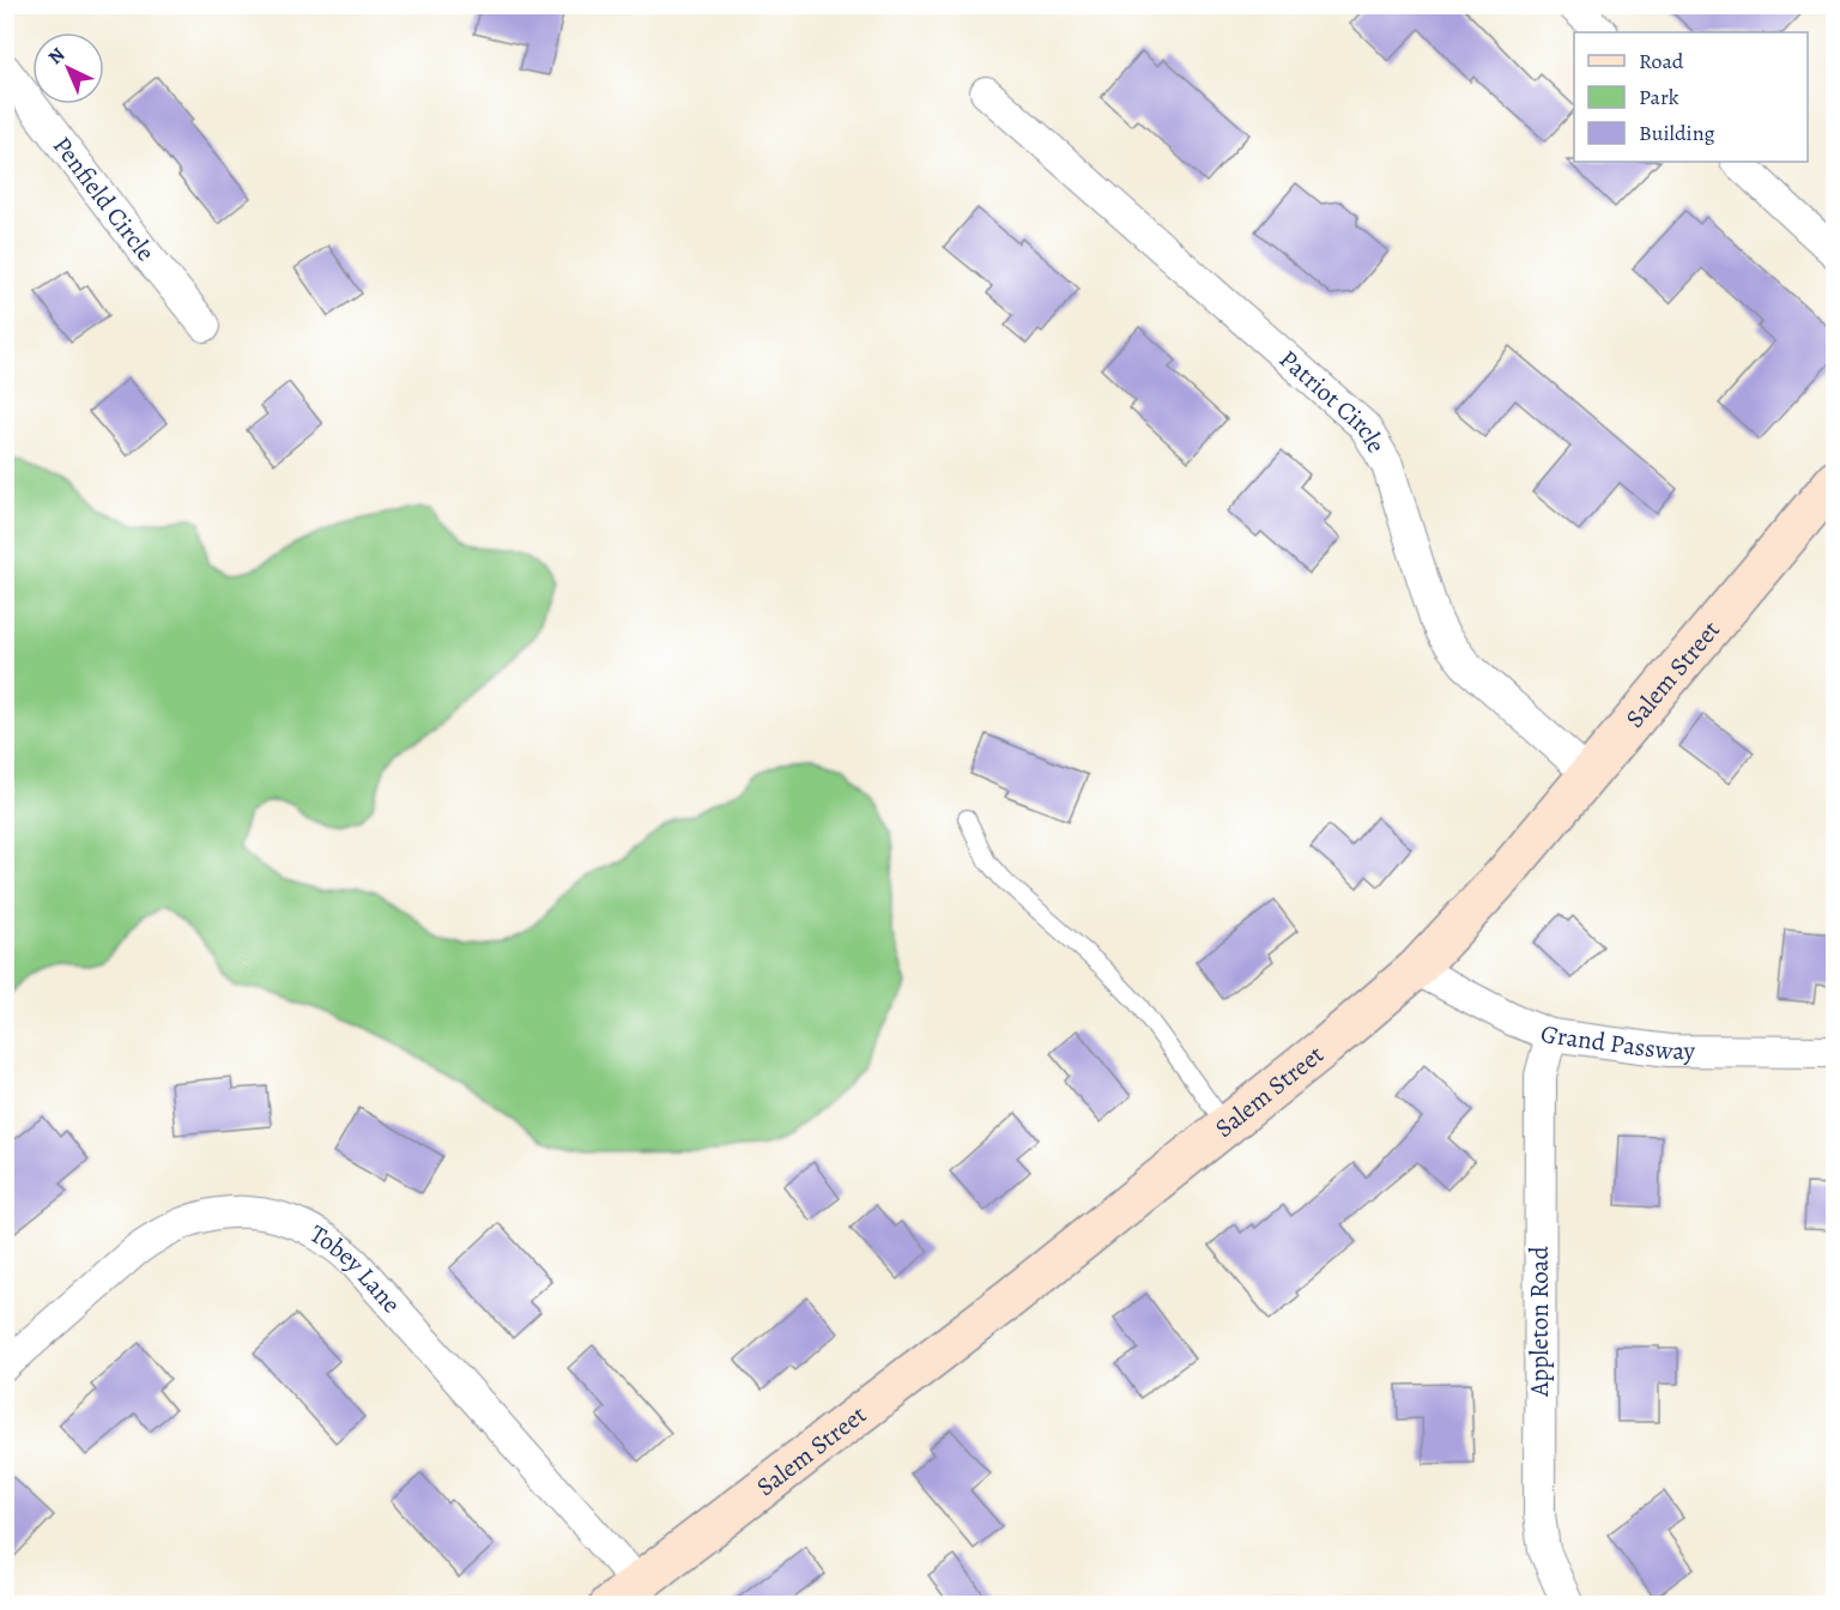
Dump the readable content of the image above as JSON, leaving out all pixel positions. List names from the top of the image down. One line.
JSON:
{"streets":{"main road":["Salem Street"],"street":["Penfield Circle","Patriot Circle","Grand Passway","Tobey Lane","Appleton Road"]},"crossings":[["Patriot Circle","Salem Street"],["Salem Street","Grand Passway"],["Salem Street","Tobey Lane"],["Grand Passway","Appleton Road"]],"legend":["Road","Park","Building"],"north":"top left"}
